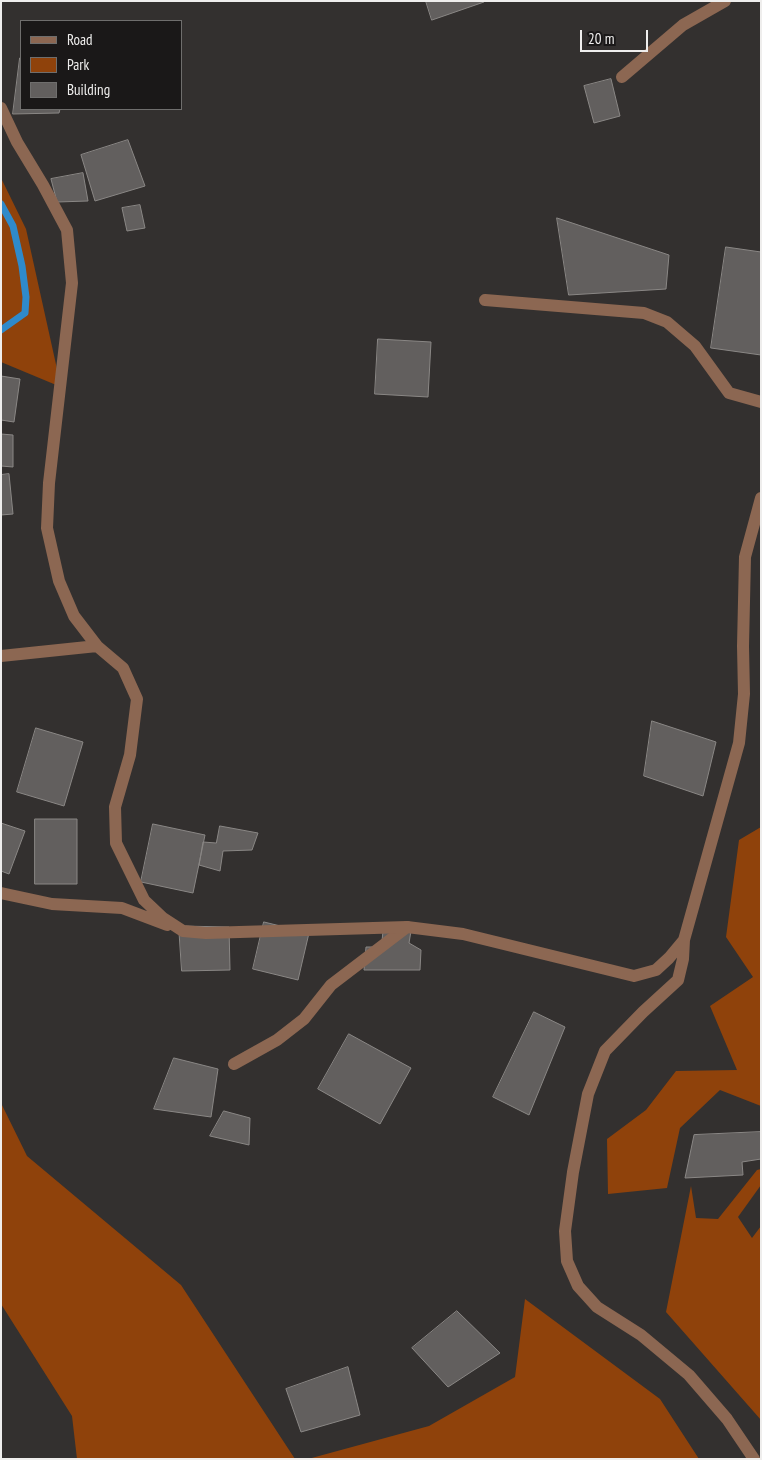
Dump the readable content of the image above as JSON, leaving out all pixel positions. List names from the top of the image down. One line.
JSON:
{"legend":["Road","Park","Building"],"scale_bar":"20 m"}
